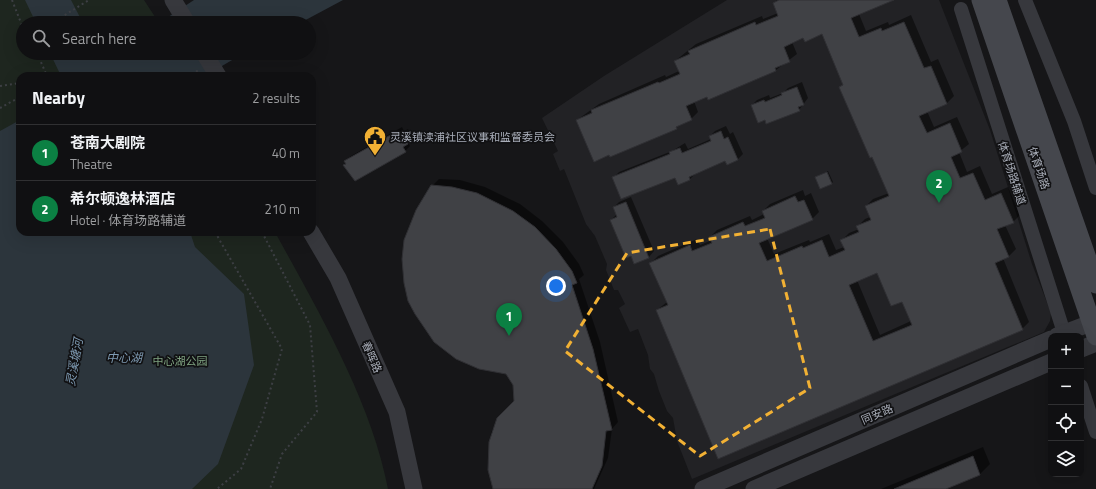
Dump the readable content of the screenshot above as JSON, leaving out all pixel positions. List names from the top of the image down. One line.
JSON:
{"streets":{"main road":["体育场路"],"street":["体育场路辅道","春晖路","同安路"]},"crossings":[["体育场路","同安路"]],"water":["中心湖","灵溪塘河"],"parks":["中心湖公园"],"places":{"public building":["灵溪镇渎浦社区议事和监督委员会"]},"page":{"search":"Search here","heading":["Nearby","2 results"],"list":[{"mark":"1","name":"苍南大剧院","note":"Theatre","value":"40 m"},{"mark":"2","name":"希尔顿逸林酒店","note":"Hotel · 体育场路辅道","value":"210 m"}],"pins":["2","1"],"map_buttons":["+","−"]}}
